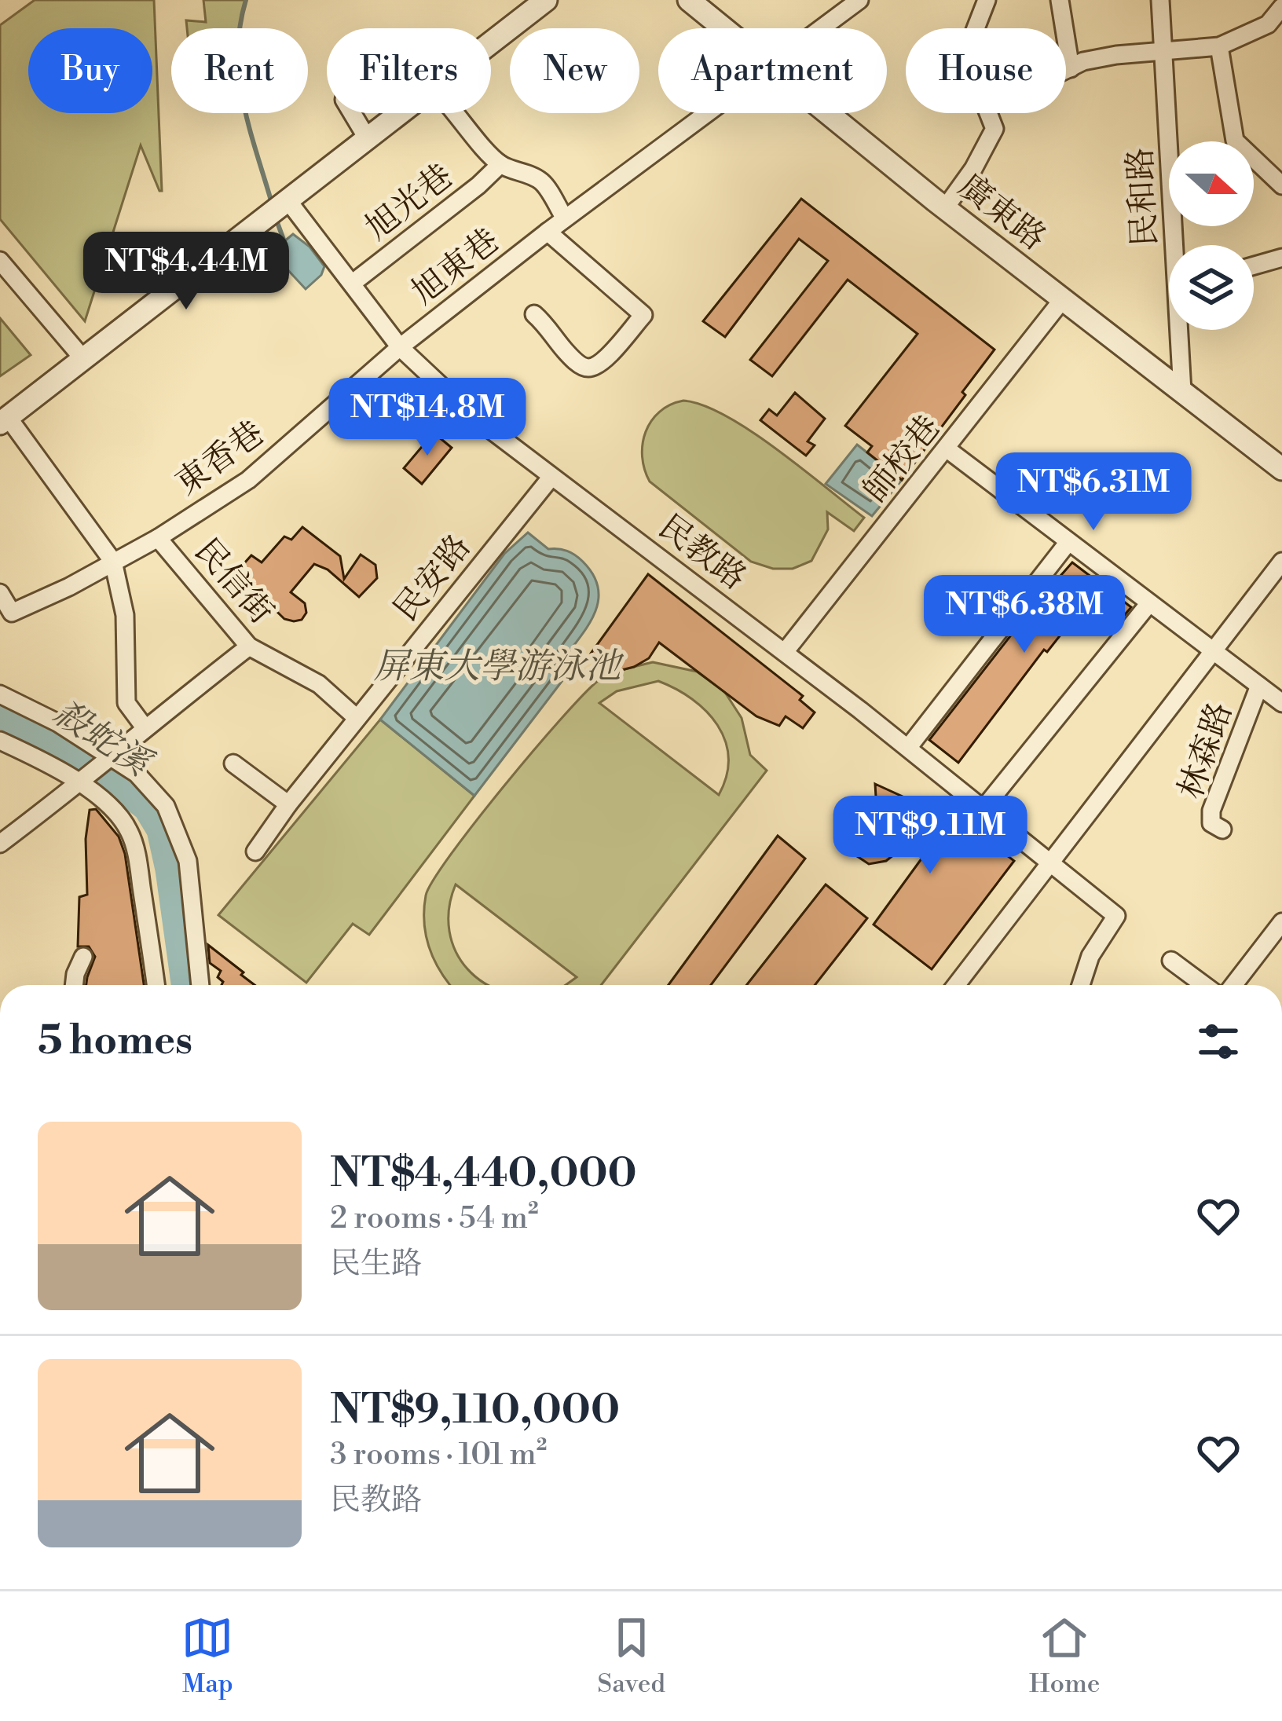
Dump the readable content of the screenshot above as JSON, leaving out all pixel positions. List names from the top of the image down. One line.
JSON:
{"streets":{"street":["民和路","旭光巷","廣東路","旭東巷","東香巷","師校巷","民教路","民安路","民信街","林森路"]},"crossings":[["民和路","廣東路"],["旭光巷","民教路"],["廣東路","師校巷"],["旭東巷","東香巷"],["旭東巷","民教路"],["東香巷","民教路"],["東香巷","民信街"],["師校巷","民教路"],["民教路","民安路"],["民教路","林森路"],["民安路","民信街"]],"water":["屏東大學游泳池","殺蛇溪"],"north":"right","page":{"chip":["Buy","Rent","Filters","New","Apartment","House"],"price":["NT$4.44M","NT$14.8M","NT$6.31M","NT$6.38M","NT$9.11M"],"heading":"5 homes","list":[{"name":"NT$4,440,000","note":"2 rooms · 54 m² · 民生路"},{"name":"NT$9,110,000","note":"3 rooms · 101 m² · 民教路"}],"tabs":["Map","Saved","Home"]}}
